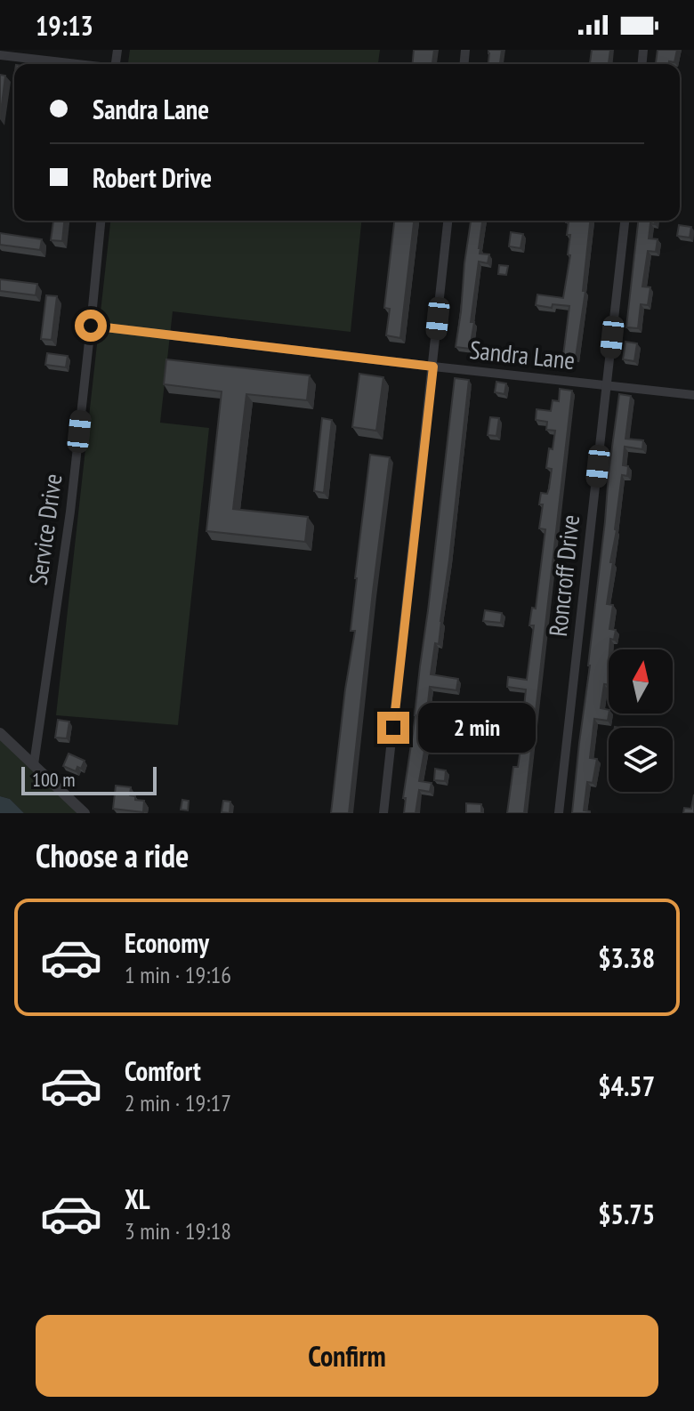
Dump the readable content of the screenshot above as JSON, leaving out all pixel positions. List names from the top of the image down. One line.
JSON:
{"streets":{"street":["Sandra Lane","Service Drive","Roncroff Drive"]},"crossings":[["Sandra Lane","Service Drive"],["Sandra Lane","Roncroff Drive"]],"scale_bar":"100 m","north":"top","page":{"status":"19:13","banner":["Sandra Lane","Robert Drive"],"bubble":"2 min","scale":"100 m","heading":"Choose a ride","list":[{"name":"Economy","note":"1 min · 19:16","value":"$3.38"},{"name":"Comfort","note":"2 min · 19:17","value":"$4.57"},{"name":"XL","note":"3 min · 19:18","value":"$5.75"}],"buttons":"Confirm"}}
